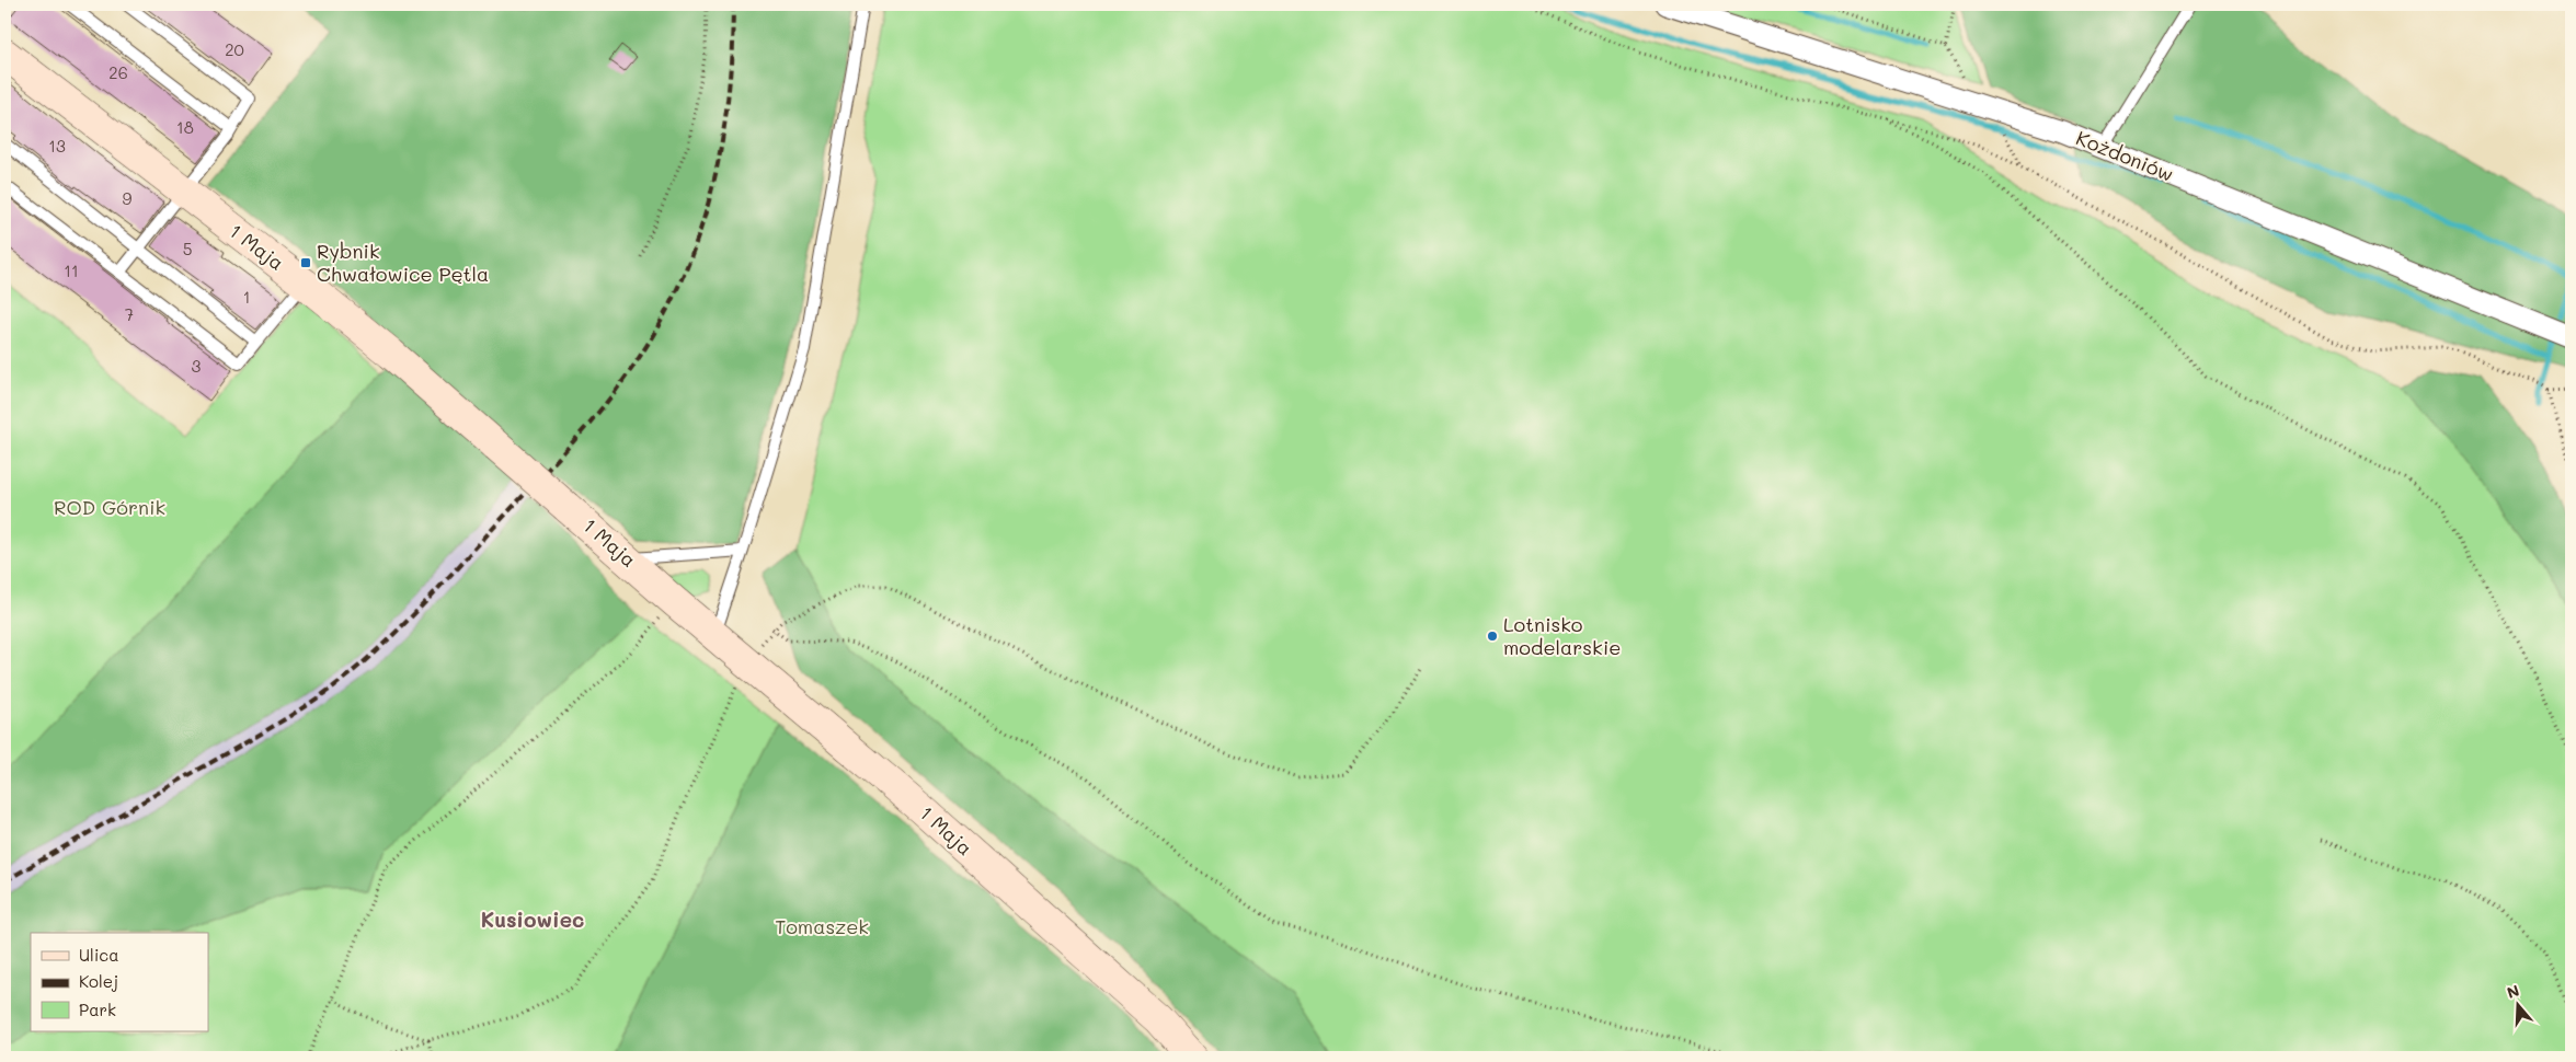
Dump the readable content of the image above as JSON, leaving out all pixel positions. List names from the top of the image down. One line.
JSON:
{"streets":{"main road":["1 Maja"],"street":["Kożdoniów"]},"districts":["Kusiowiec"],"parks":["ROD Górnik","Tomaszek"],"places":{"transit":["Rybnik Chwałowice Pętla"],"other":["Lotnisko modelarskie"]},"house_numbers":["20","26","18","13","9","5","11","1","7","3"],"legend":["Ulica","Kolej","Park"],"north":"top"}
